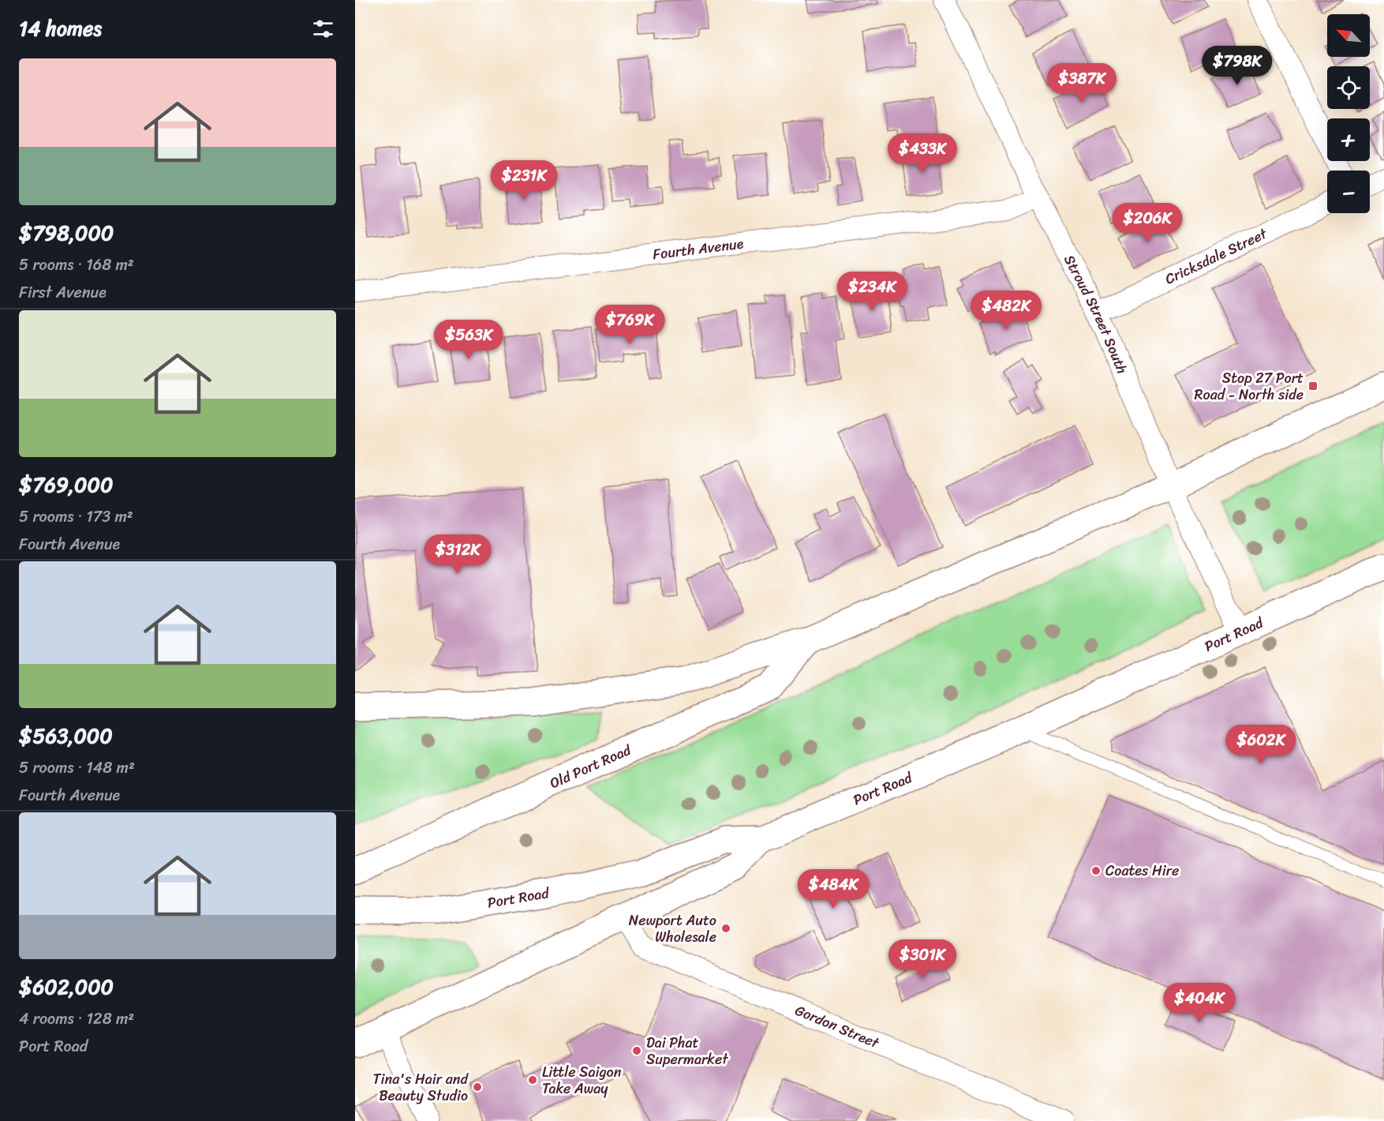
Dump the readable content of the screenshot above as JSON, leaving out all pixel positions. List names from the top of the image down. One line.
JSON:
{"streets":{"main road":["Port Road","Old Port Road"],"street":["Fourth Avenue","Cricksdale Street","Stroud Street South","Gordon Street"]},"crossings":[["Fourth Avenue","Stroud Street South"],["Cricksdale Street","Stroud Street South"],["Stroud Street South","Port Road"]],"places":{"transit":["Stop 27 Port Road - North side"],"other":["Coates Hire","Newport Auto Wholesale","Dai Phat Supermarket","Little Saigon Take Away","Tina's Hair and Beauty Studio"]},"north":"top left","page":{"heading":"14 homes","map_buttons":["+","−"],"price":["$798K","$387K","$433K","$231K","$206K","$234K","$482K","$769K","$563K","$312K","$602K","$484K","$301K","$404K"],"list":[{"name":"$798,000","note":"5 rooms · 168 m² · First Avenue"},{"name":"$769,000","note":"5 rooms · 173 m² · Fourth Avenue"},{"name":"$563,000","note":"5 rooms · 148 m² · Fourth Avenue"},{"name":"$602,000","note":"4 rooms · 128 m² · Port Road"}]}}
